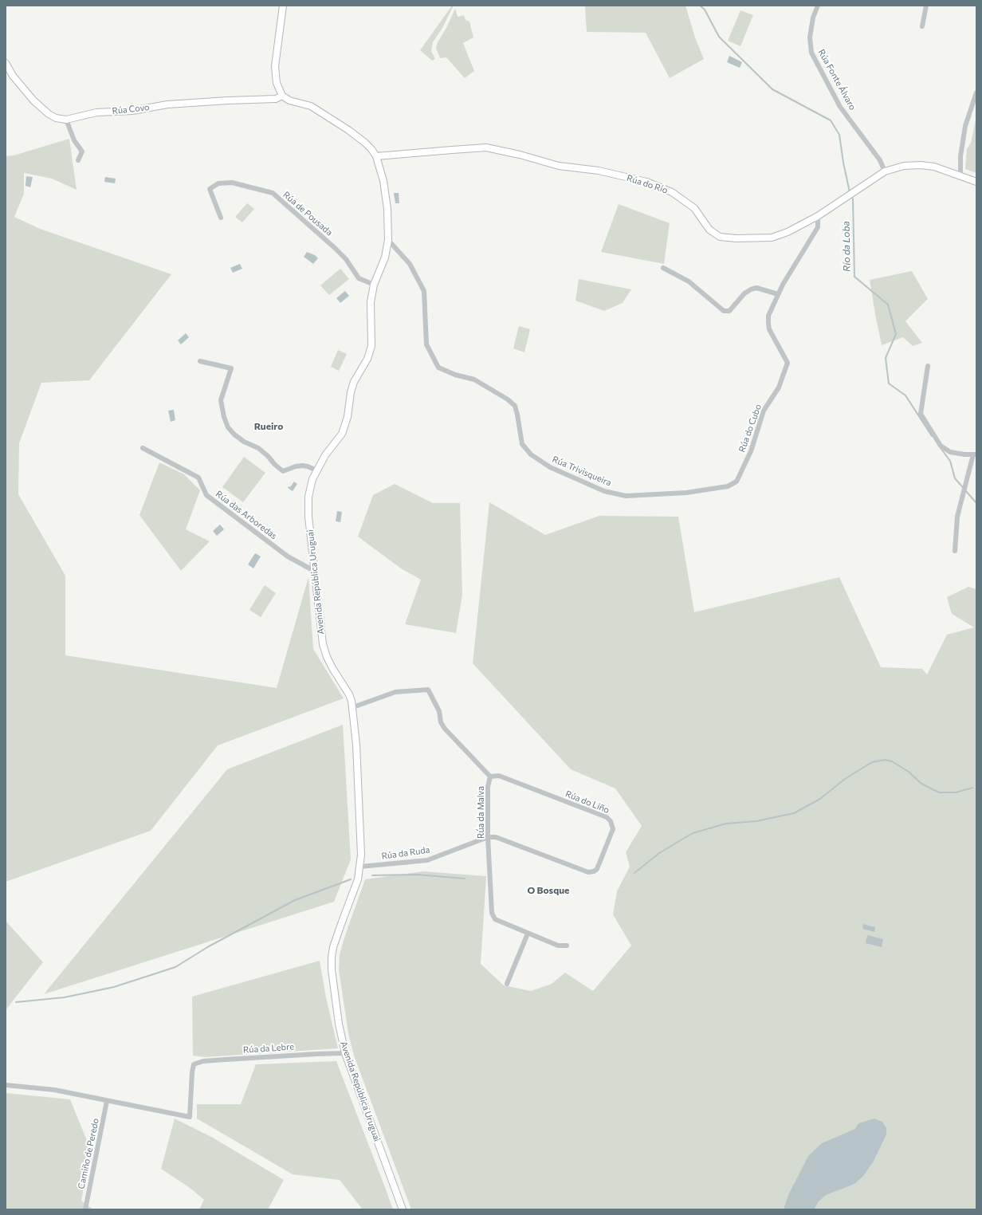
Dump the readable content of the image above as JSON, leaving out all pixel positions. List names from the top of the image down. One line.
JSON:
{"streets":{"street":["Rúa Fonte Álvaro","Rúa Covo","Rúa do Río","Rúa de Pousada","Rúa do Cubo","Rúa Trivisqueira","Rúa das Arboredas","Avenida República Uruguai","Rúa do Liño","Rúa da Malva","Rúa da Ruda","Rúa da Lebre","Camiño de Peredo"]},"crossings":[["Rúa Fonte Álvaro","Rúa do Río"],["Rúa Covo","Avenida República Uruguai"],["Rúa do Río","Rúa do Cubo"],["Rúa do Río","Avenida República Uruguai"],["Rúa de Pousada","Avenida República Uruguai"],["Rúa do Cubo","Rúa Trivisqueira"],["Rúa Trivisqueira","Avenida República Uruguai"],["Rúa das Arboredas","Avenida República Uruguai"],["Avenida República Uruguai","Rúa da Malva"],["Avenida República Uruguai","Rúa da Ruda"],["Avenida República Uruguai","Rúa da Lebre"],["Rúa do Liño","Rúa da Malva"],["Rúa do Liño","Rúa da Ruda"],["Rúa da Malva","Rúa da Ruda"],["Rúa da Lebre","Camiño de Peredo"]],"districts":["Rueiro","O Bosque"],"water":["Río da Loba"]}
